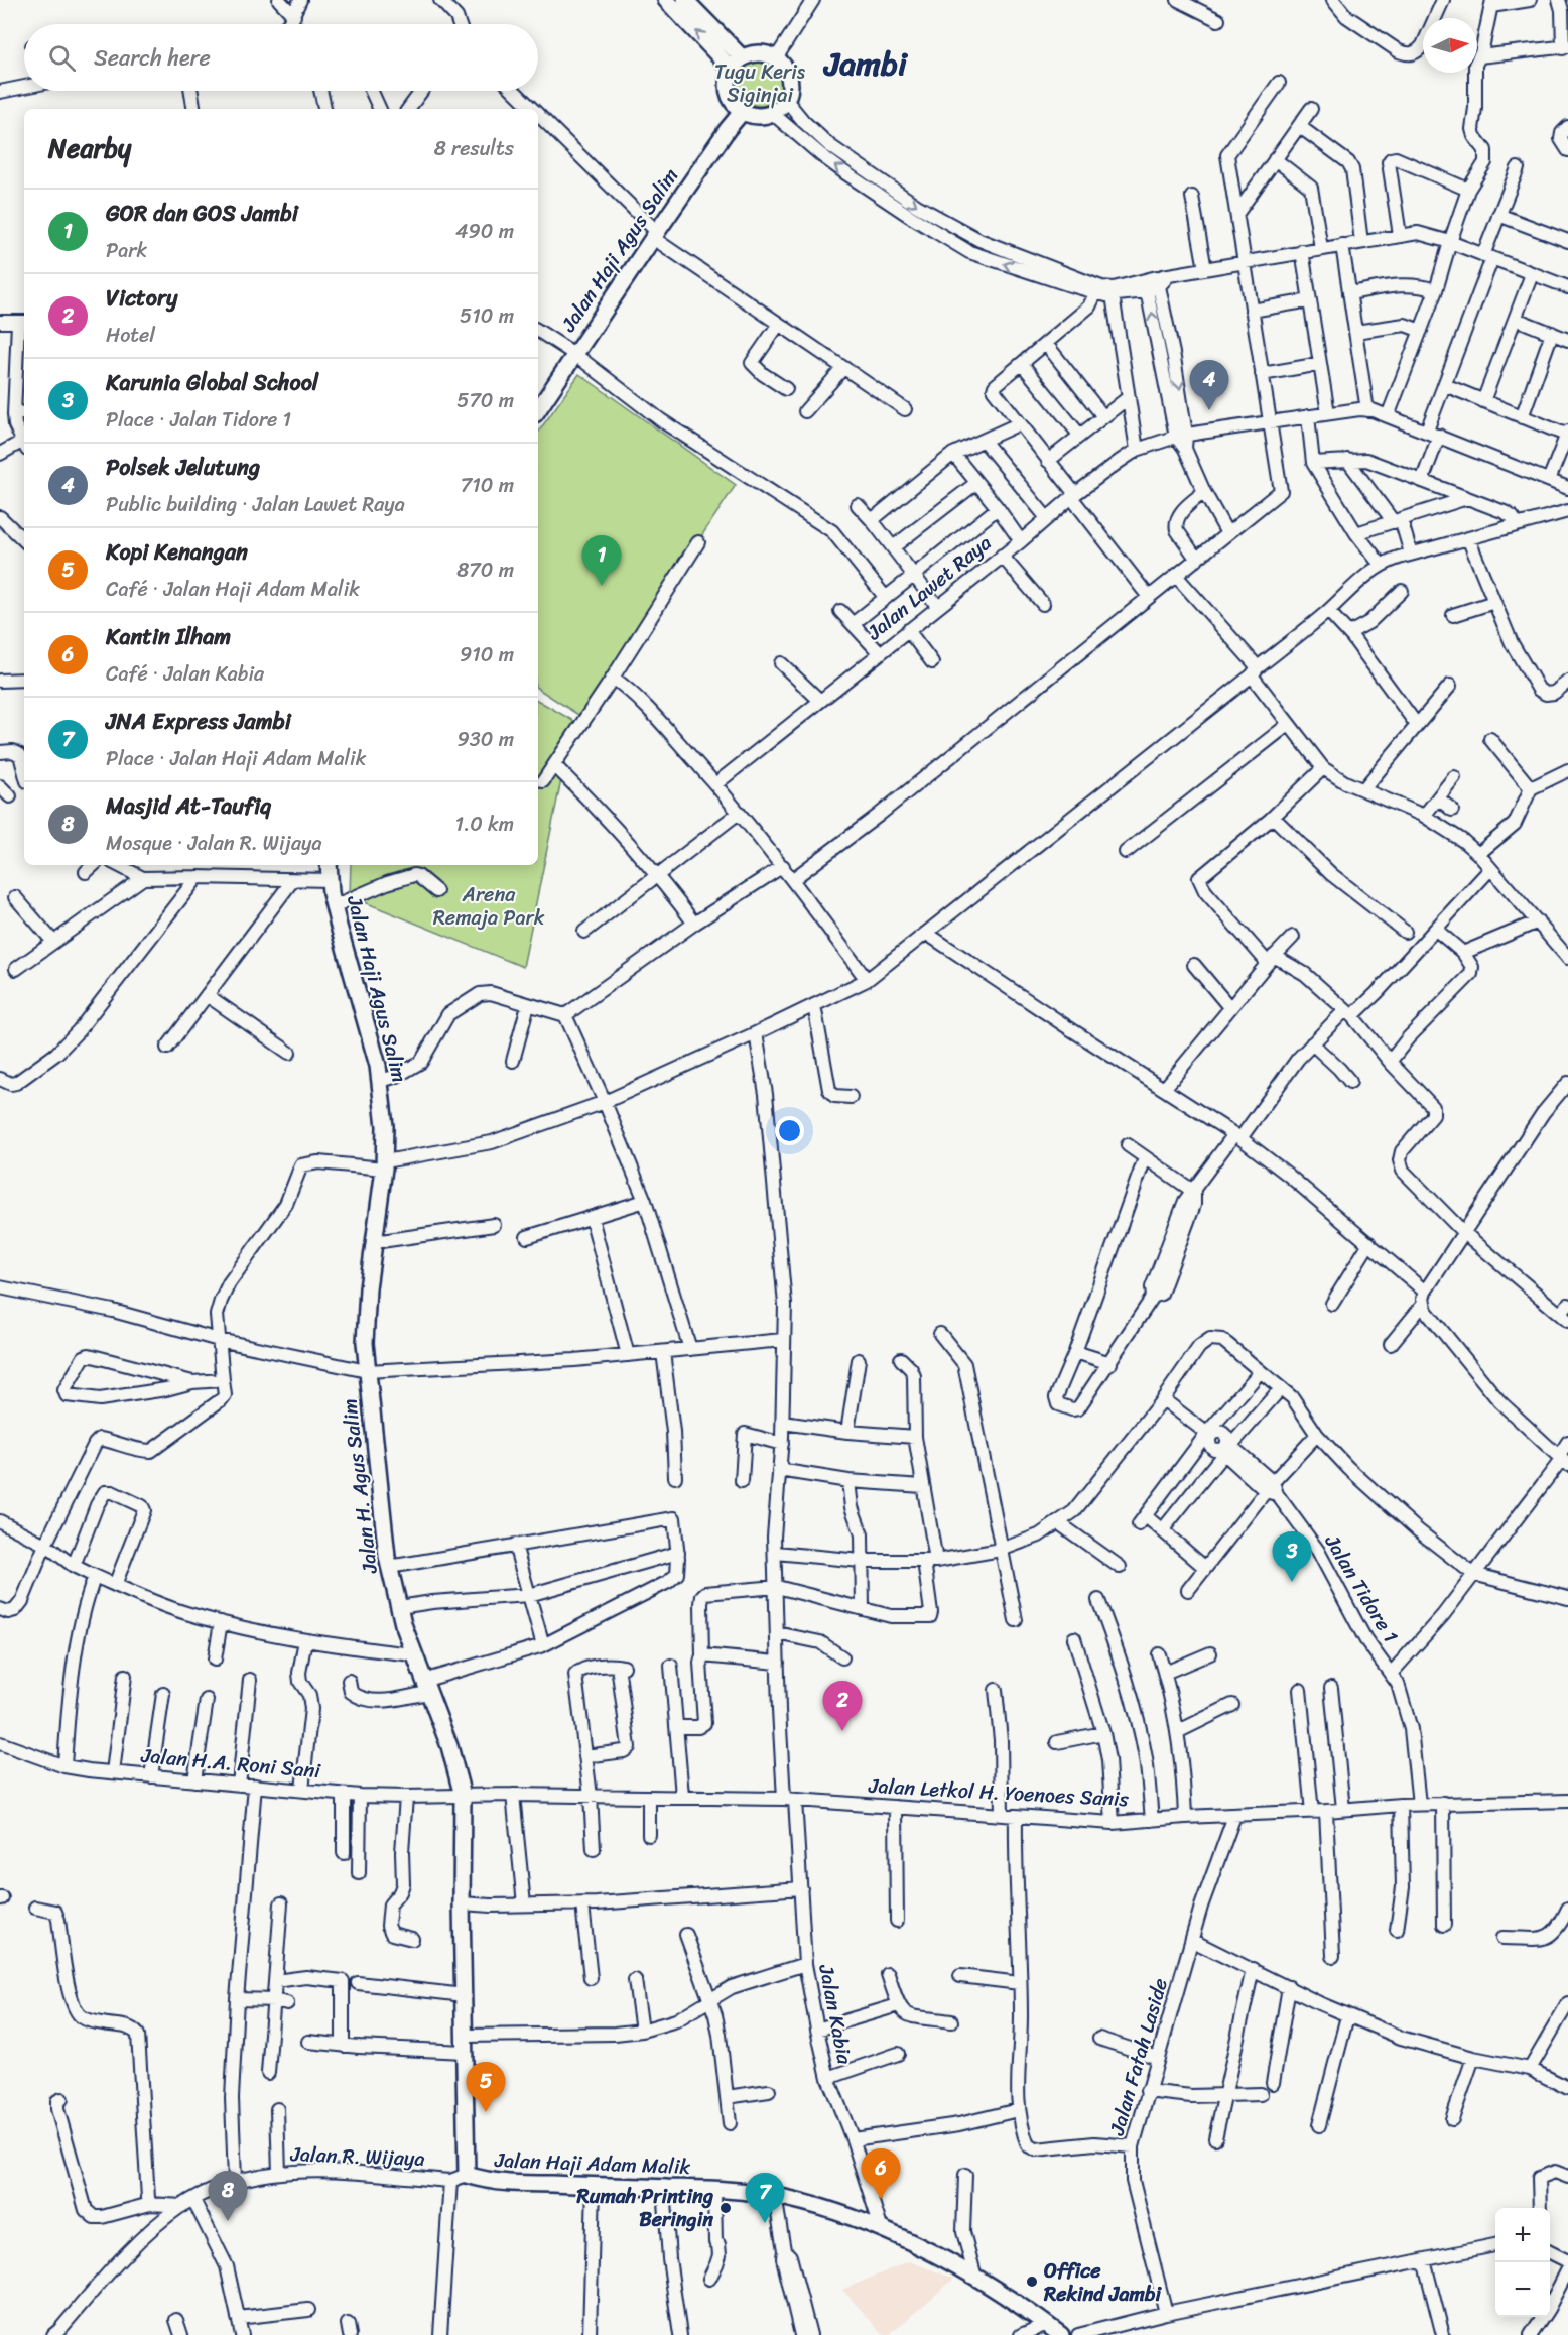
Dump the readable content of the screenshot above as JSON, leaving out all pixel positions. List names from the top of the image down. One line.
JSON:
{"streets":{"main road":["Jalan Haji Agus Salim","Jalan H. Agus Salim","Jalan Haji Adam Malik"],"street":["Jalan Lawet Raya","Jalan Tidore 1","Jalan H.A. Roni Sani","Jalan Letkol H. Yoenoes Sanis","Jalan Kabia","Jalan Fatah Laside","Jalan R. Wijaya"]},"crossings":[["Jalan Haji Agus Salim","Jalan H. Agus Salim"],["Jalan H. Agus Salim","Jalan H.A. Roni Sani"],["Jalan H. Agus Salim","Jalan Letkol H. Yoenoes Sanis"],["Jalan H. Agus Salim","Jalan Haji Adam Malik"],["Jalan Tidore 1","Jalan Letkol H. Yoenoes Sanis"],["Jalan H.A. Roni Sani","Jalan Letkol H. Yoenoes Sanis"],["Jalan H.A. Roni Sani","Jalan Haji Adam Malik"],["Jalan Letkol H. Yoenoes Sanis","Jalan Kabia"],["Jalan Letkol H. Yoenoes Sanis","Jalan Fatah Laside"],["Jalan Letkol H. Yoenoes Sanis","Jalan Haji Adam Malik"],["Jalan Kabia","Jalan Haji Adam Malik"],["Jalan R. Wijaya","Jalan Haji Adam Malik"]],"districts":["Jambi"],"parks":["Tugu Keris Siginjai","Arena Remaja Park"],"places":["Rumah Printing Beringin","Office Rekind Jambi"],"north":"right","page":{"search":"Search here","heading":["Nearby","8 results"],"list":[{"mark":"1","name":"GOR dan GOS Jambi","note":"Park","value":"490 m"},{"mark":"2","name":"Victory","note":"Hotel","value":"510 m"},{"mark":"3","name":"Karunia Global School","note":"Place · Jalan Tidore 1","value":"570 m"},{"mark":"4","name":"Polsek Jelutung","note":"Public building · Jalan Lawet Raya","value":"710 m"},{"mark":"5","name":"Kopi Kenangan","note":"Café · Jalan Haji Adam Malik","value":"870 m"},{"mark":"6","name":"Kantin Ilham","note":"Café · Jalan Kabia","value":"910 m"},{"mark":"7","name":"JNA Express Jambi","note":"Place · Jalan Haji Adam Malik","value":"930 m"},{"mark":"8","name":"Masjid At-Taufiq","note":"Mosque · Jalan R. Wijaya","value":"1.0 km"}],"pins":["4","1","3","2","5","6","8","7"],"map_buttons":["+","−"]}}
